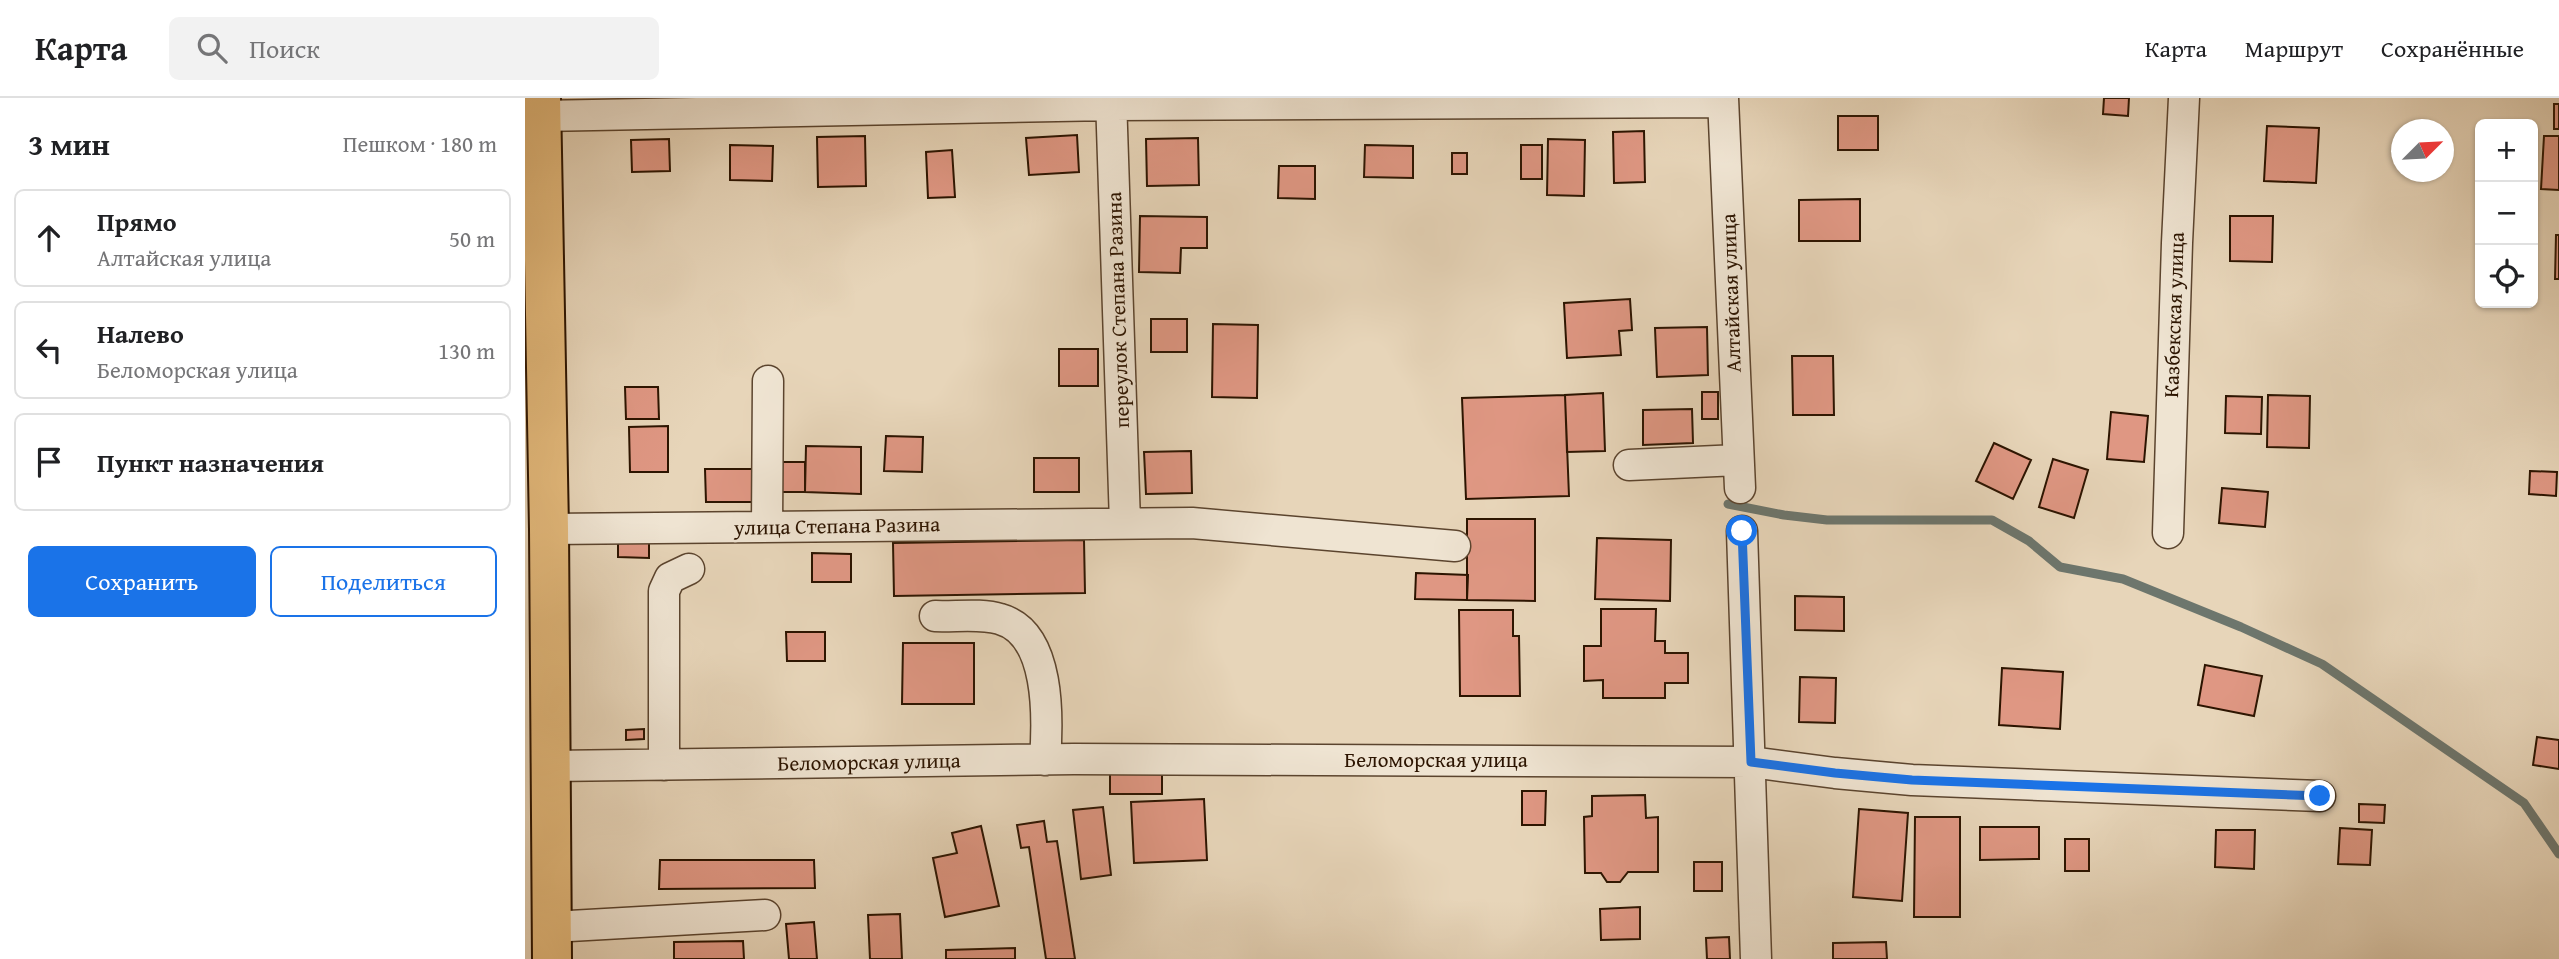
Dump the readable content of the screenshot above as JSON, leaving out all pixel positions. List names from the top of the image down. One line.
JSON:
{"streets":{"street":["Алтайская улица","переулок Степана Разина","Казбекская улица","улица Степана Разина","Беломорская улица"]},"crossings":[["переулок Степана Разина","улица Степана Разина"]],"north":"top right","page":{"header":"Карта","search":"Поиск","nav":["Карта","Маршрут","Сохранённые"],"heading":["3 мин","Пешком · 180 m"],"map_buttons":["+","−"],"list":[["Прямо","Алтайская улица","50 m"],["Налево","Беломорская улица","130 m"],"Пункт назначения"],"buttons":["Сохранить","Поделиться"]}}
